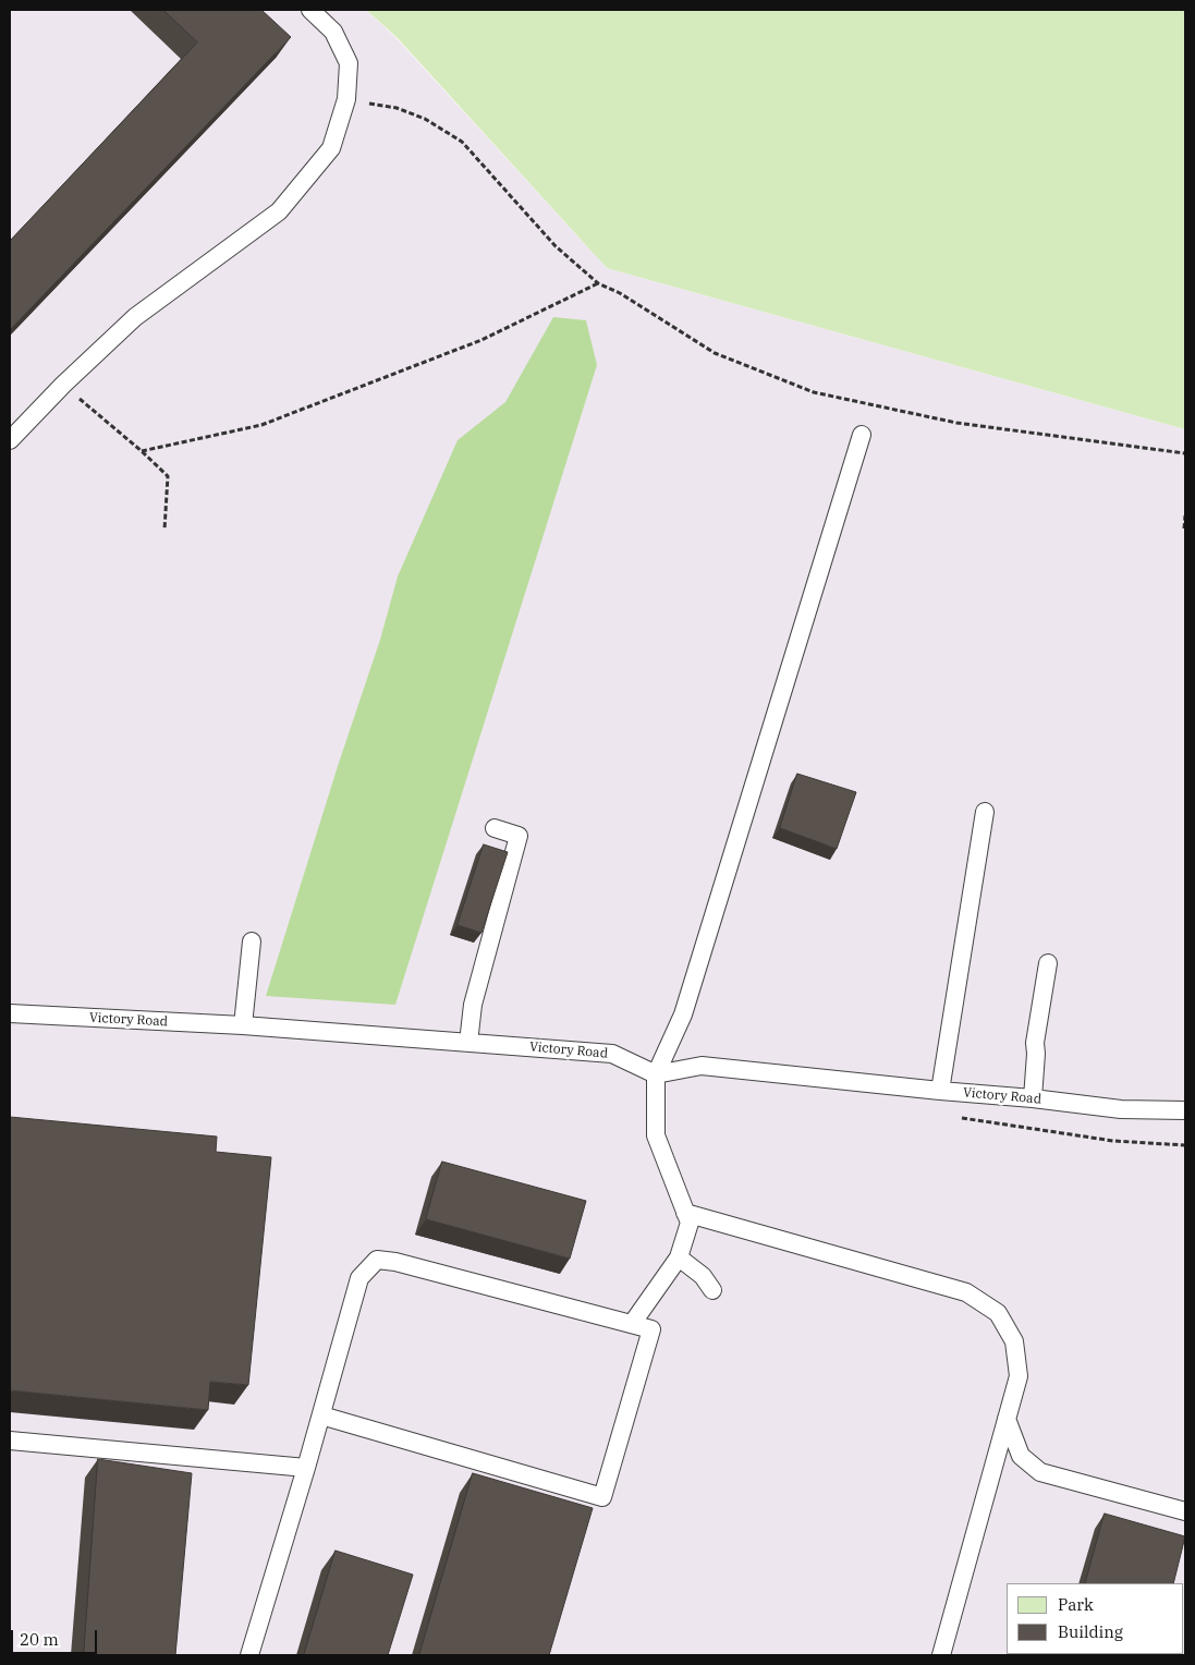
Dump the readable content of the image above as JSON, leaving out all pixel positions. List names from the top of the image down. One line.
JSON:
{"streets":{"lane":["Victory Road"]},"legend":["Park","Building"],"scale_bar":"20 m"}
